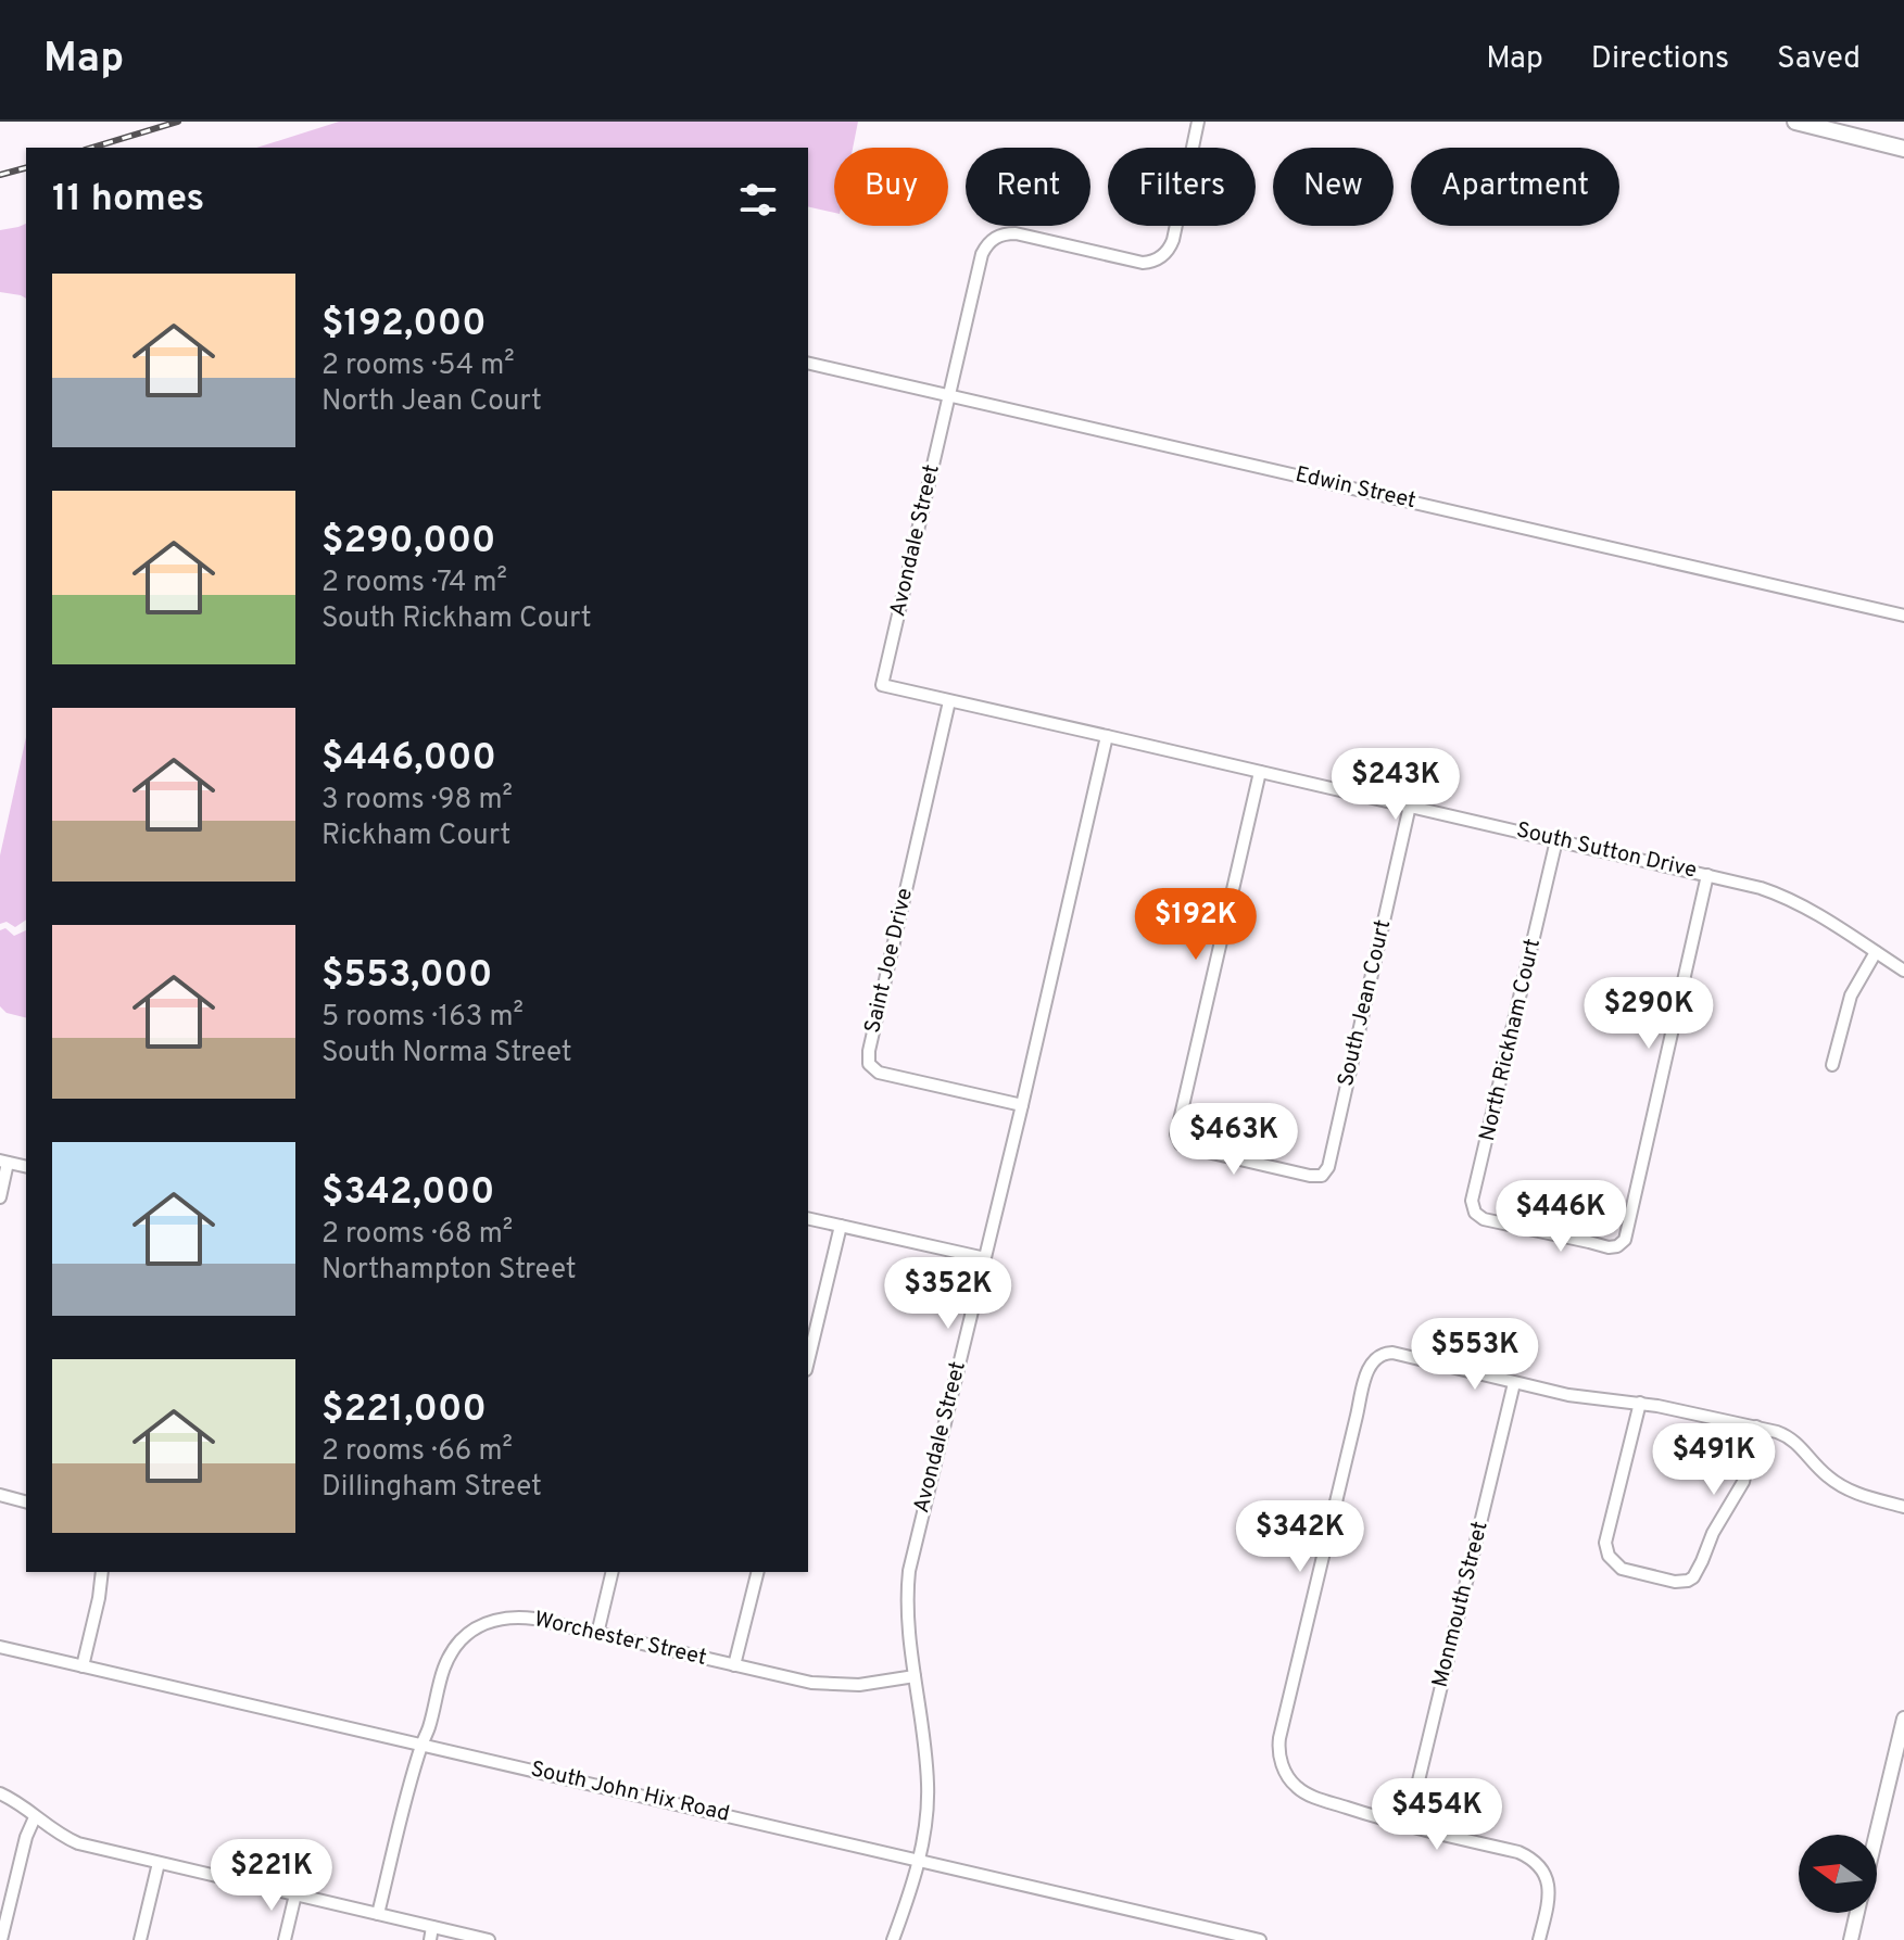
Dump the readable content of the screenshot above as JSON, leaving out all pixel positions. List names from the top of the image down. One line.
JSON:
{"streets":{"street":["Edwin Street","Avondale Street","South Sutton Drive","Saint Joe Drive","South Jean Court","North Rickham Court","Monmouth Street","Worchester Street","South John Hix Road"]},"crossings":[["Edwin Street","Avondale Street"],["Avondale Street","South Sutton Drive"],["Avondale Street","Saint Joe Drive"],["Avondale Street","Worchester Street"],["Avondale Street","South John Hix Road"],["South Sutton Drive","Saint Joe Drive"],["South Sutton Drive","South Jean Court"],["South Sutton Drive","North Rickham Court"],["Worchester Street","South John Hix Road"]],"north":"left","page":{"header":"Map","nav":["Map","Directions","Saved"],"chip":["Buy","Rent","Filters","New","Apartment"],"heading":"11 homes","list":[{"name":"$192,000","note":"2 rooms · 54 m² · North Jean Court"},{"name":"$290,000","note":"2 rooms · 74 m² · South Rickham Court"},{"name":"$446,000","note":"3 rooms · 98 m² · Rickham Court"},{"name":"$553,000","note":"5 rooms · 163 m² · South Norma Street"},{"name":"$342,000","note":"2 rooms · 68 m² · Northampton Street"},{"name":"$221,000","note":"2 rooms · 66 m² · Dillingham Street"}],"price":["$243K","$192K","$290K","$463K","$446K","$352K","$553K","$491K","$342K","$454K","$221K"]}}
